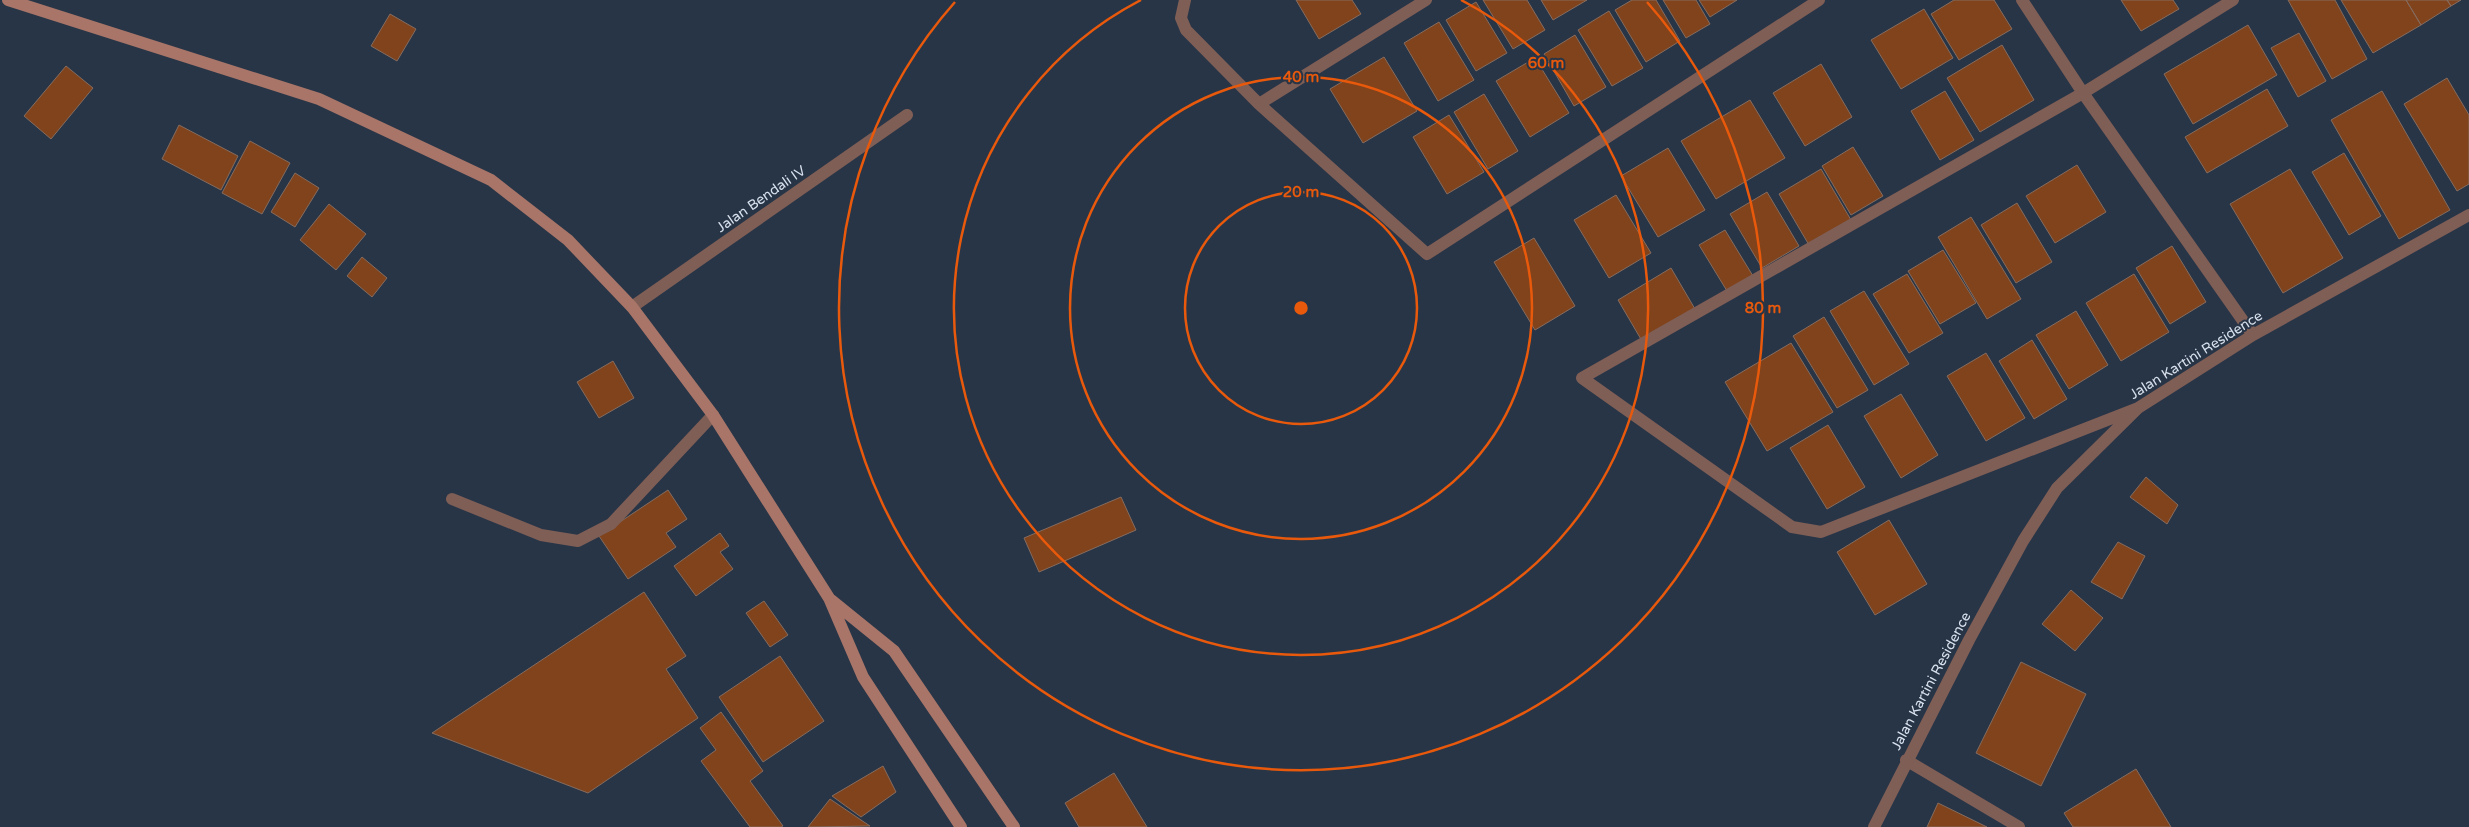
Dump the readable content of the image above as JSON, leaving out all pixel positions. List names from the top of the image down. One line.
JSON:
{"streets":{"street":["Jalan Bendali IV","Jalan Kartini Residence"]},"rings":["60 m","40 m","20 m","80 m"]}
